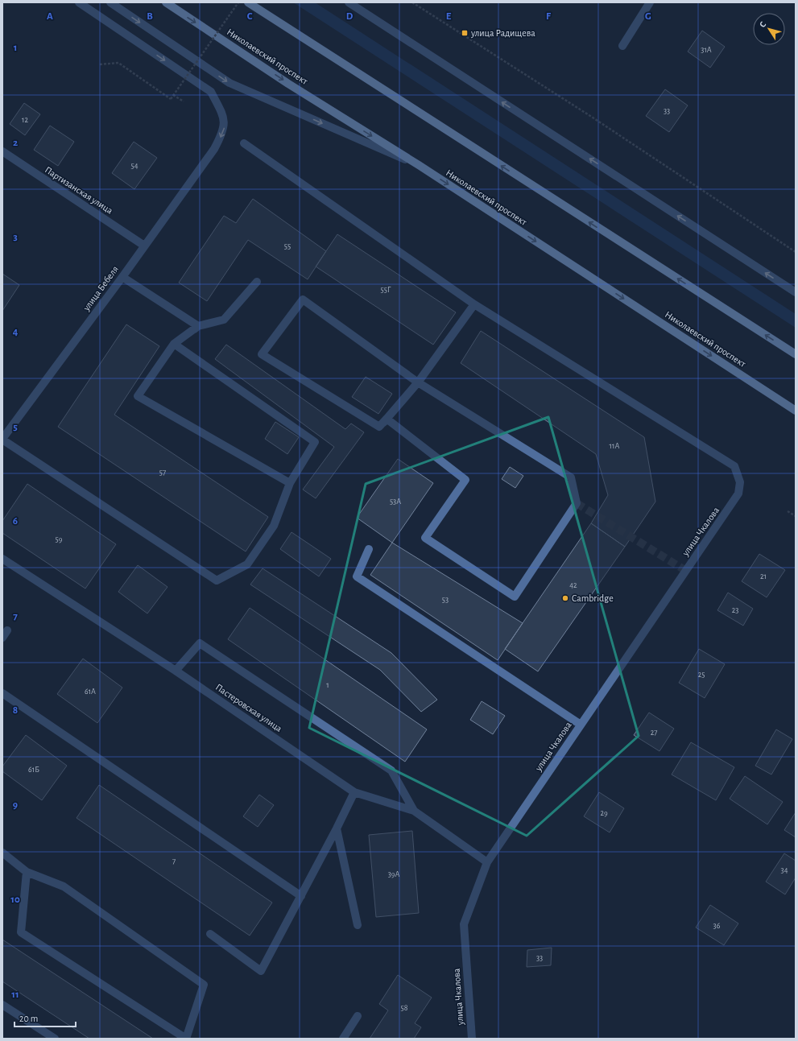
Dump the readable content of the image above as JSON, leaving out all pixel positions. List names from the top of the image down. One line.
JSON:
{"streets":{"main road":["Николаевский проспект"],"street":["Партизанская улица","улица Бебеля","улица Чкалова","Пастеровская улица"]},"crossings":[["Партизанская улица","улица Бебеля"],["улица Чкалова","Пастеровская улица"]],"places":{"transit":["улица Радищева"],"other":["Cambridge"]},"house_numbers":["31А","33","12","54","55","55Г","11А","57","53А","59","21","42","53","23","25","1","61А","27","61Б","29","7","34","39А","36","33","58"],"scale_bar":"20 m","north":"top left","grid":{"columns":["A","B","C","D","E","F","G"],"rows":["1","2","3","4","5","6","7","8","9","10","11"]}}
